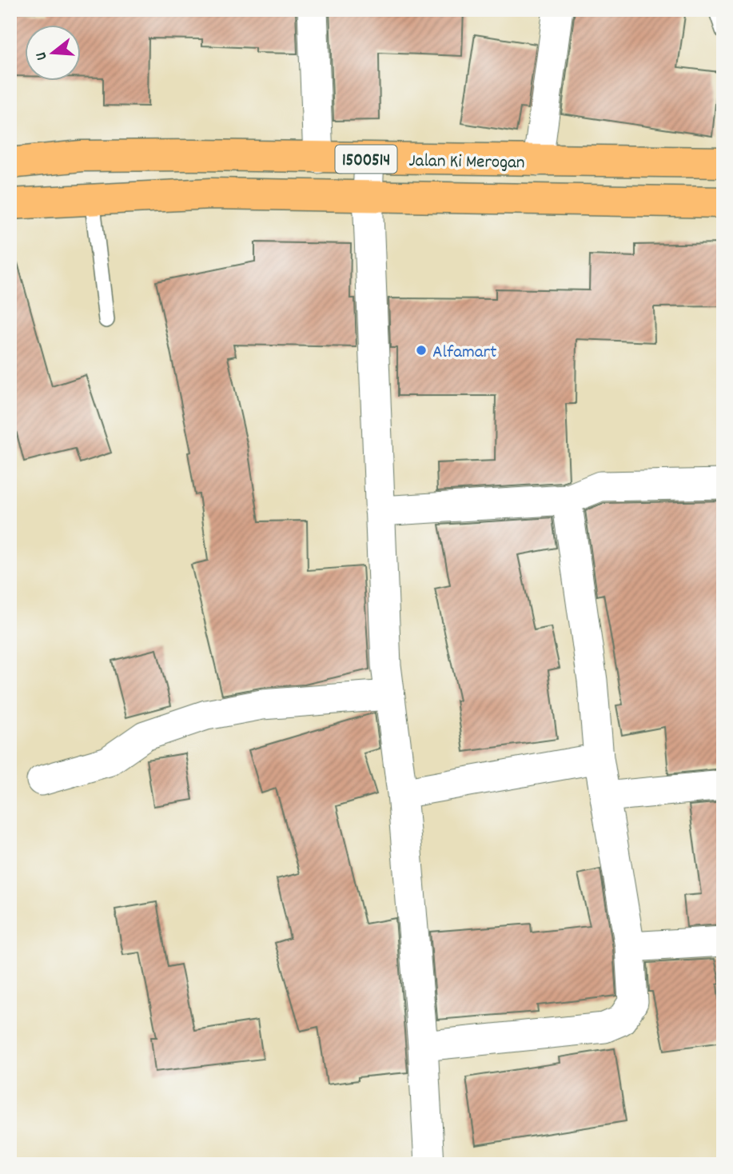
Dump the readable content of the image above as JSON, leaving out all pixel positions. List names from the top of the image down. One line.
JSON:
{"streets":{"highway":["1500514","Jalan Ki Merogan"]},"places":["Alfamart"],"north":"left"}
